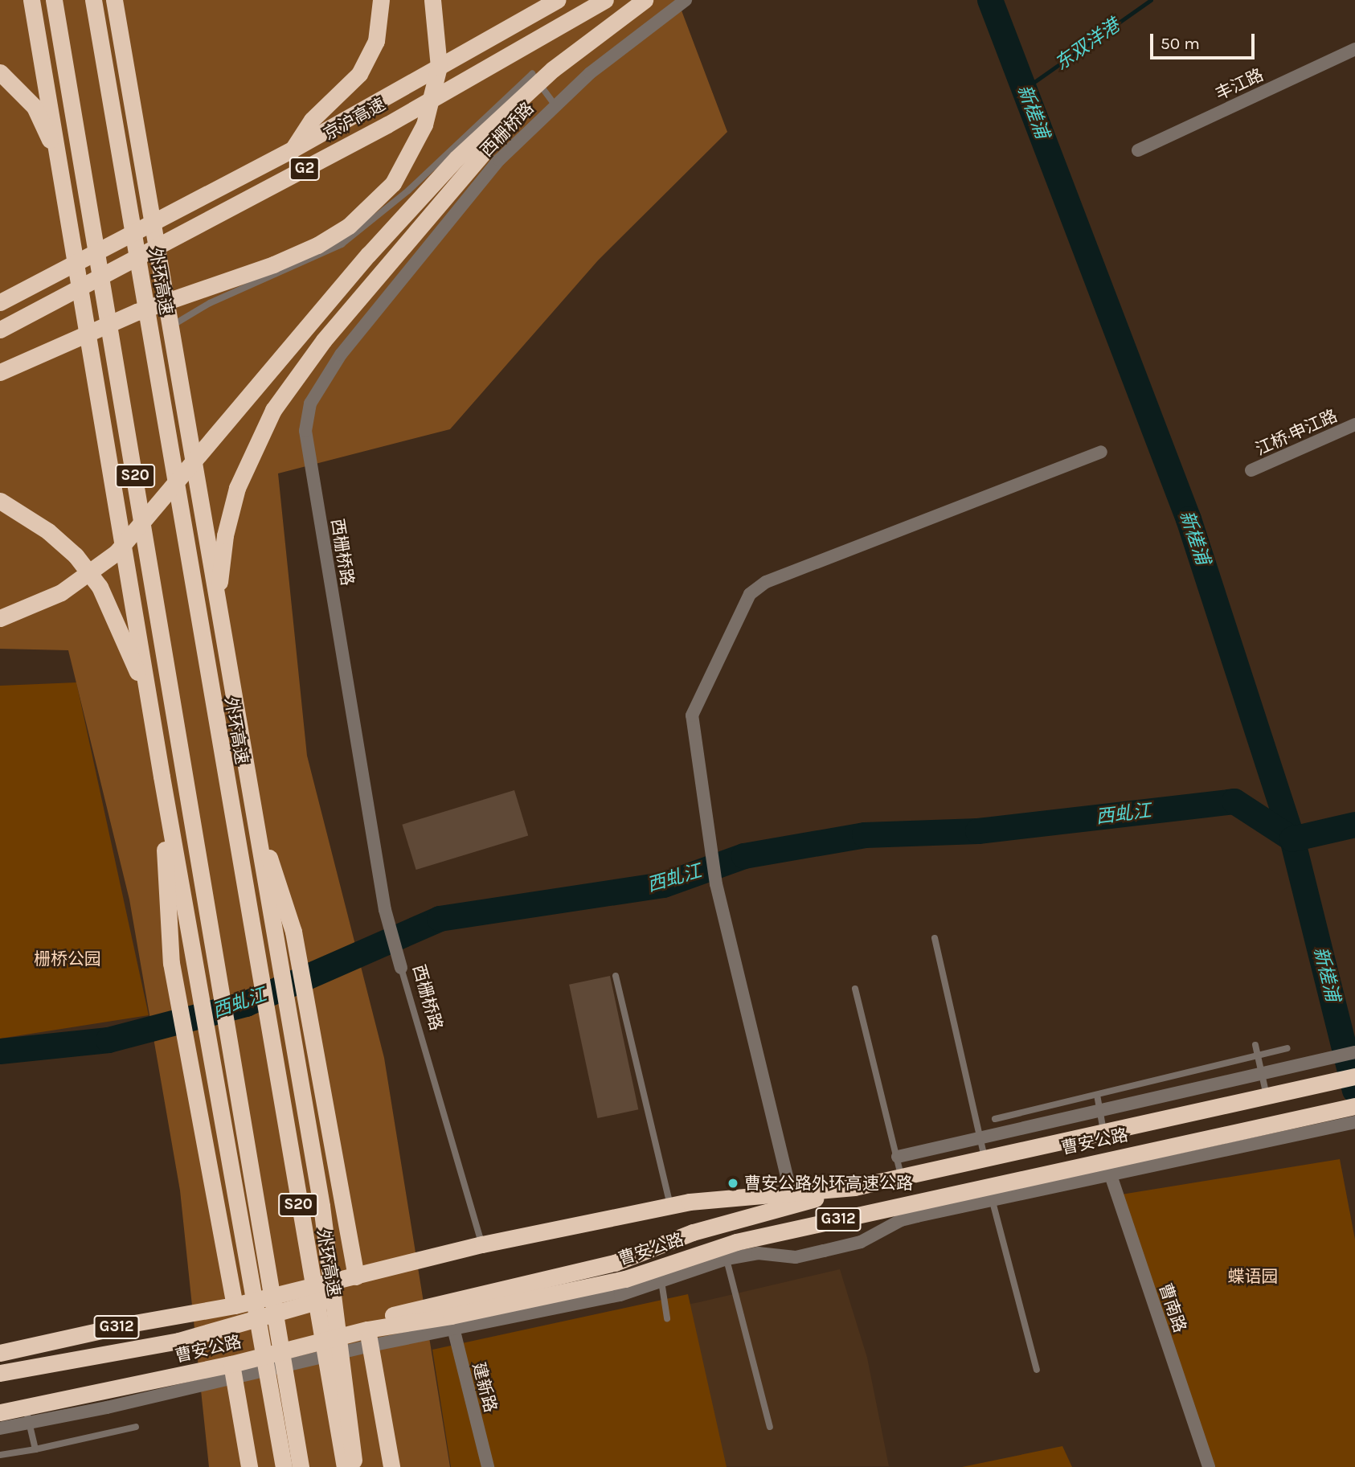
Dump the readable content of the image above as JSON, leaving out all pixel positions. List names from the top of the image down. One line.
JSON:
{"streets":{"highway":["京沪高速","G2","外环高速","S20","曹安公路","G312"],"street":["丰江路","西栅桥路","江桥·申江路","曹南路","建新路"]},"crossings":[["西栅桥路","曹安公路"],["曹安公路","G312"],["曹安公路","曹南路"],["曹安公路","建新路"]],"water":["东双洋港","新槎浦","西虬江"],"parks":["栅桥公园","蝶语园"],"places":["曹安公路外环高速公路"],"scale_bar":"50 m"}
